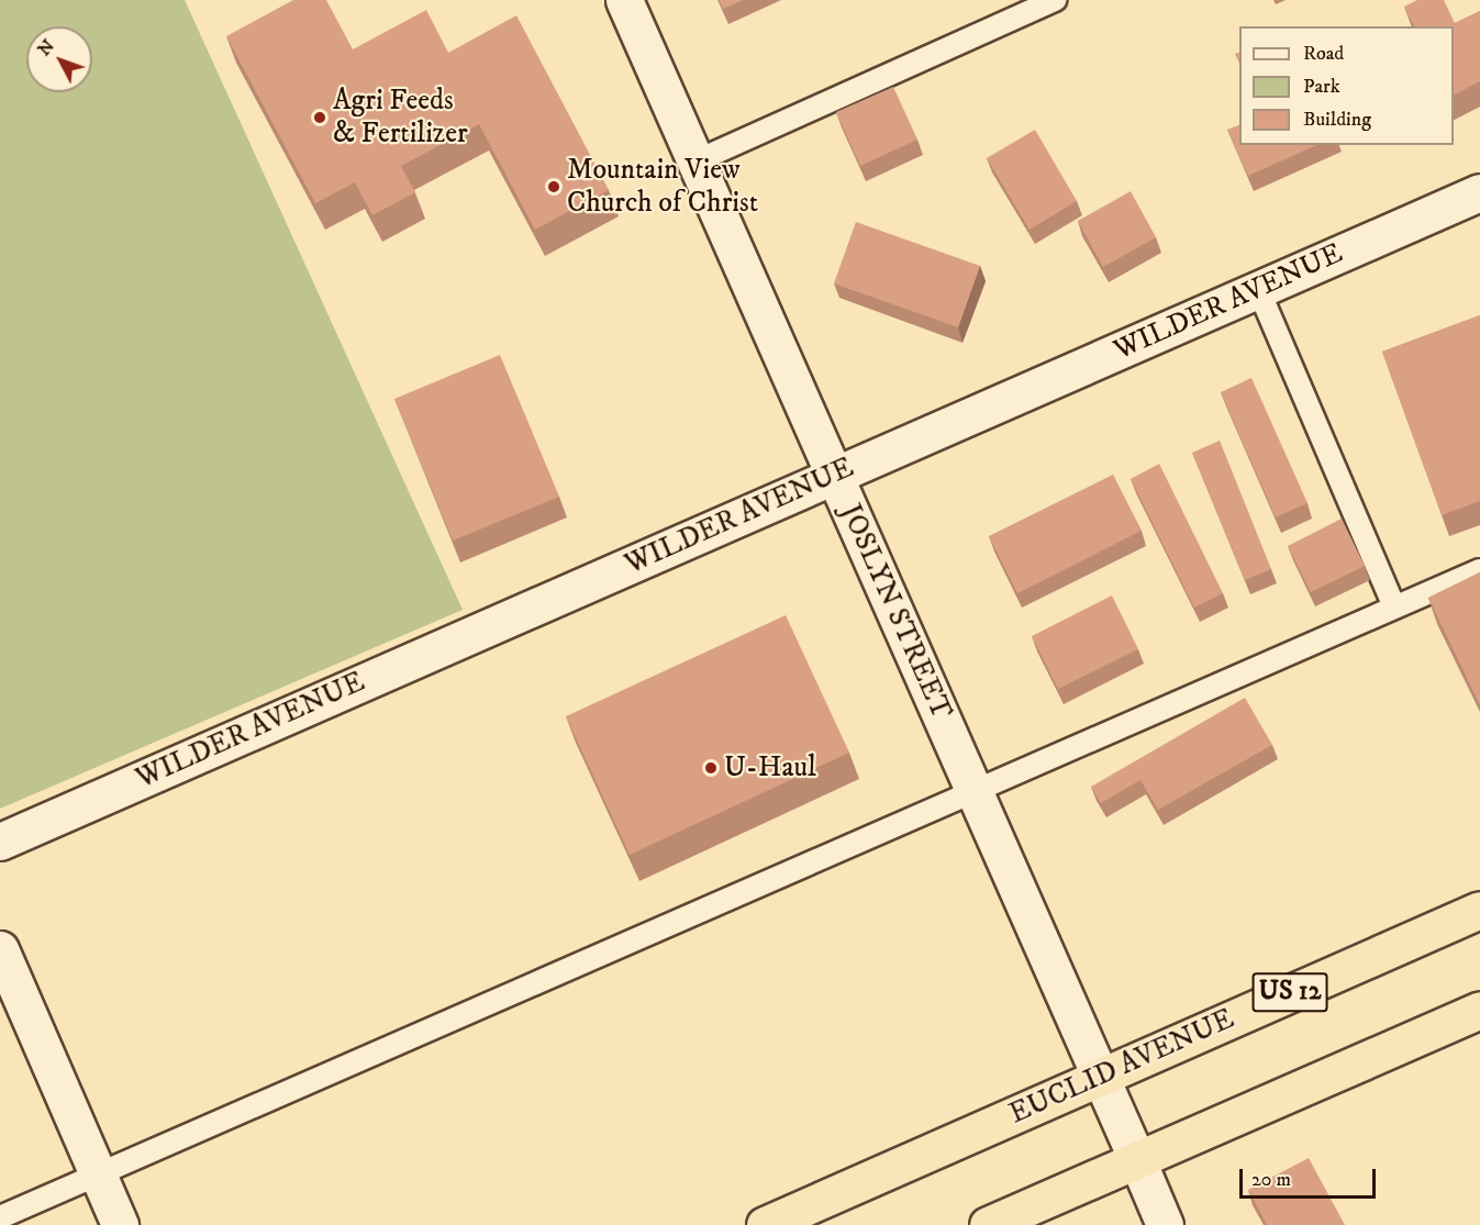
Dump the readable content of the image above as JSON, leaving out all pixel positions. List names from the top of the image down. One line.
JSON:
{"streets":{"highway":["US 12","EUCLID AVENUE"],"street":["WILDER AVENUE","JOSLYN STREET"]},"crossings":[["WILDER AVENUE","JOSLYN STREET"],["JOSLYN STREET","EUCLID AVENUE"]],"places":["Agri Feeds & Fertilizer","Mountain View Church of Christ","U-Haul"],"legend":["Road","Park","Building"],"scale_bar":"20 m","north":"top left"}
